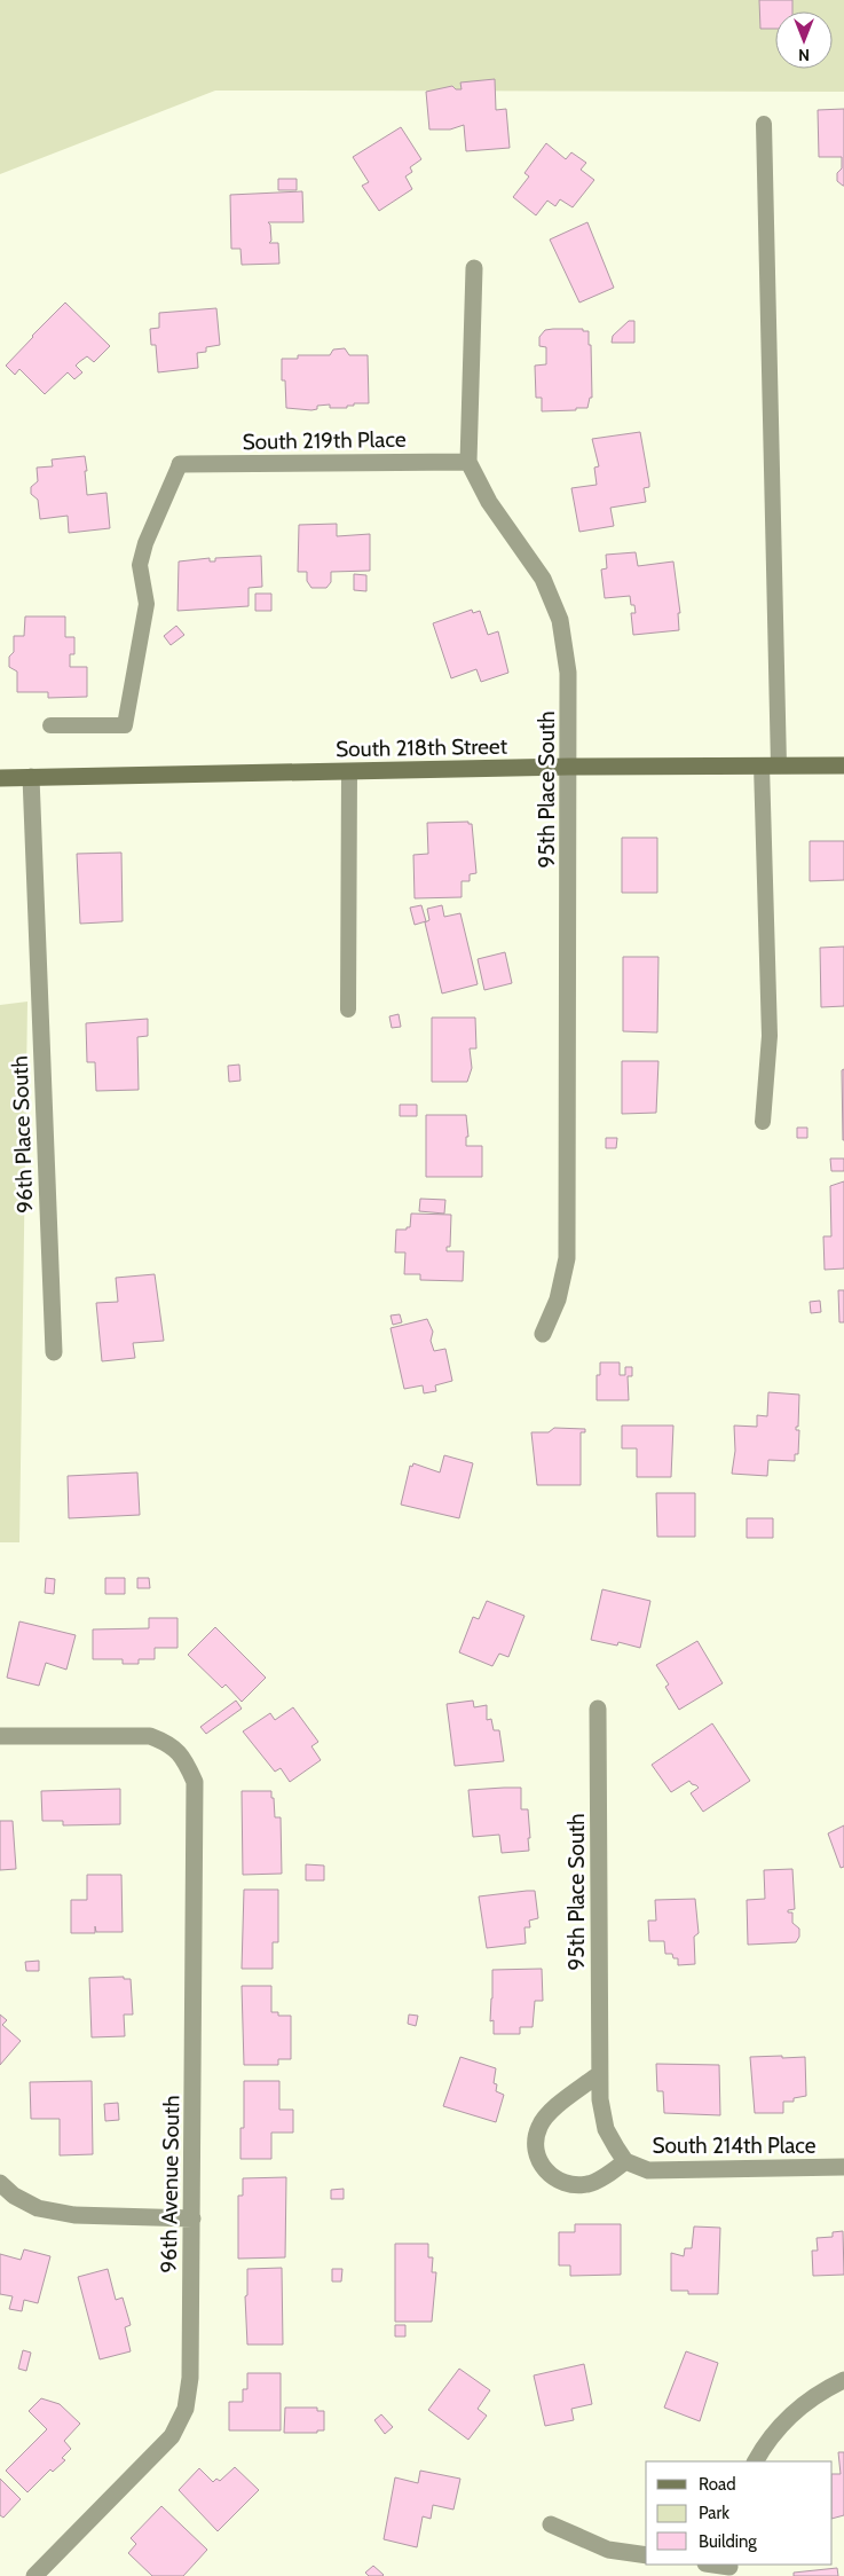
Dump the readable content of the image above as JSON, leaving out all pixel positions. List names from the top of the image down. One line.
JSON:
{"streets":{"street":["South 219th Place","South 218th Street","95th Place South","96th Place South","South 214th Place","96th Avenue South"]},"crossings":[["South 219th Place","95th Place South"],["South 218th Street","95th Place South"],["South 218th Street","96th Place South"],["95th Place South","South 214th Place"]],"legend":["Road","Park","Building"],"north":"bottom"}
